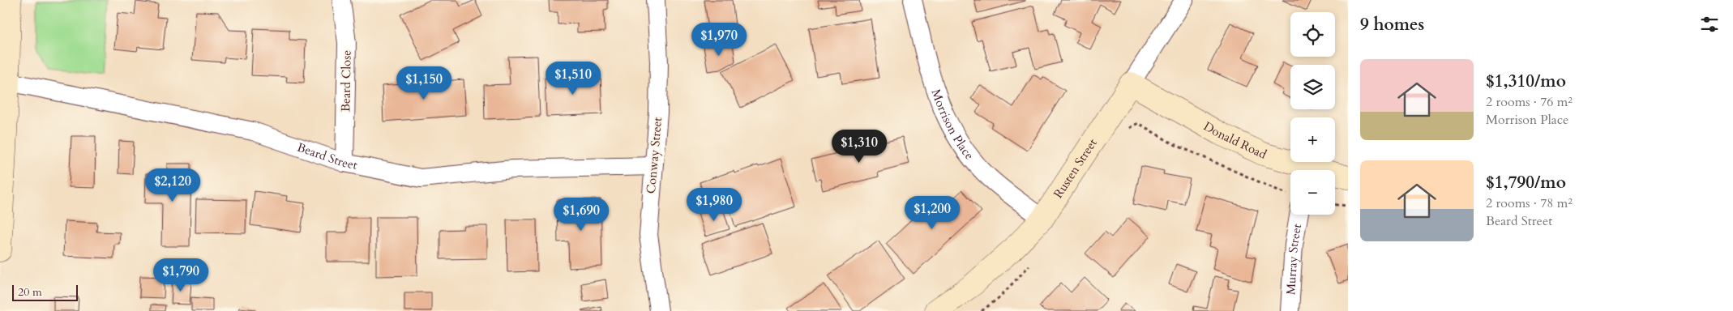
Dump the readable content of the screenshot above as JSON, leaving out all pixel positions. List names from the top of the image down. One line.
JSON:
{"streets":{"street":["Beard Close","Morrison Place","Donald Road","Beard Street","Conway Street","Rusten Street","Murray Street"]},"crossings":[["Beard Close","Beard Street"],["Morrison Place","Rusten Street"],["Donald Road","Rusten Street"],["Beard Street","Conway Street"]],"scale_bar":"20 m","page":{"heading":"9 homes","map_buttons":["+","−"],"price":["$1,970","$1,510","$1,150","$1,310","$2,120","$1,980","$1,200","$1,690","$1,790"],"list":[{"name":"$1,310/mo","note":"2 rooms · 76 m² · Morrison Place"},{"name":"$1,790/mo","note":"2 rooms · 78 m² · Beard Street"}],"scale":"20 m"}}
